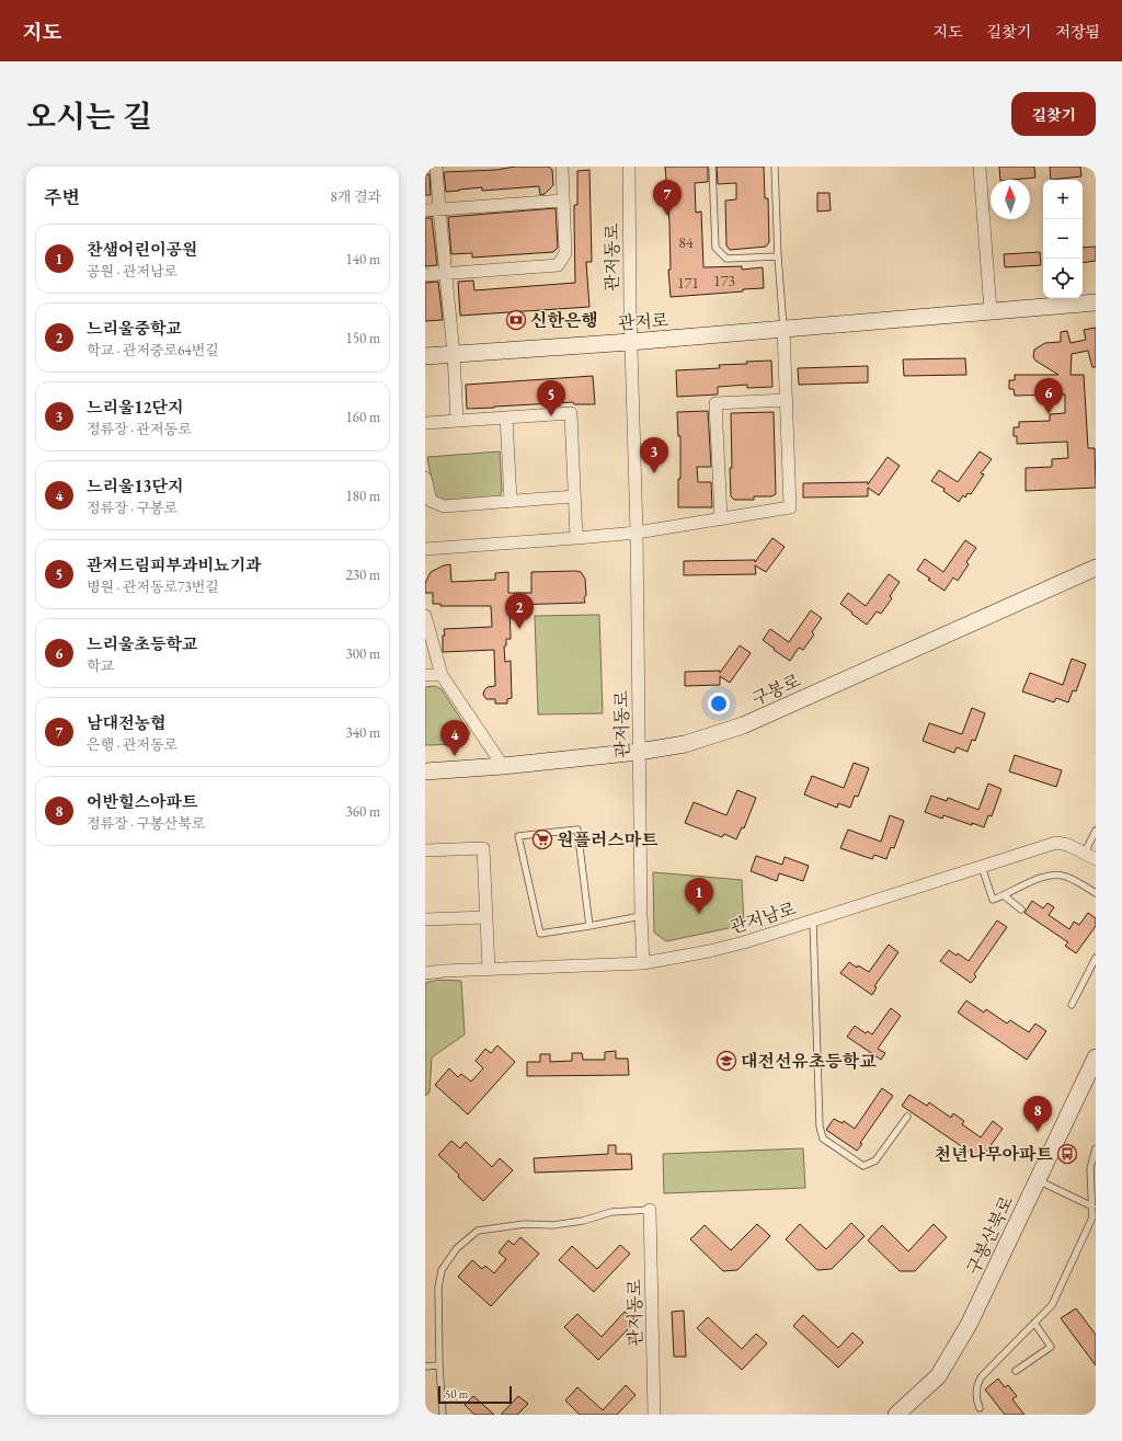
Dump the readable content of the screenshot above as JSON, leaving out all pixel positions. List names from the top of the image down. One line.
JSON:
{"streets":{"main road":["관저로","구봉로","구봉산북로"],"street":["관저동로","관저남로"]},"crossings":[["관저동로","관저로"],["관저동로","구봉로"],["관저동로","관저남로"]],"places":{"bank":["신한은행"],"supermarket":["원플러스마트"],"school or university":["대전선유초등학교"],"bus stop":["천년나무아파트"]},"house_numbers":["84","173","171"],"scale_bar":"50 m","north":"top","page":{"header":"지도","nav":["지도","길찾기","저장됨"],"title":"오시는 길","buttons":"길찾기","heading":["주변","8개 결과"],"map_buttons":["+","−"],"pins":["7","6","5","3","2","4","1","8"],"list":[{"mark":"1","name":"찬샘어린이공원","note":"공원 · 관저남로","value":"140 m"},{"mark":"2","name":"느리울중학교","note":"학교 · 관저중로64번길","value":"150 m"},{"mark":"3","name":"느리울12단지","note":"정류장 · 관저동로","value":"160 m"},{"mark":"4","name":"느리울13단지","note":"정류장 · 구봉로","value":"180 m"},{"mark":"5","name":"관저드림피부과비뇨기과","note":"병원 · 관저동로73번길","value":"230 m"},{"mark":"6","name":"느리울초등학교","note":"학교","value":"300 m"},{"mark":"7","name":"남대전농협","note":"은행 · 관저동로","value":"340 m"},{"mark":"8","name":"어반힐스아파트","note":"정류장 · 구봉산북로","value":"360 m"}],"scale":"50 m"}}
